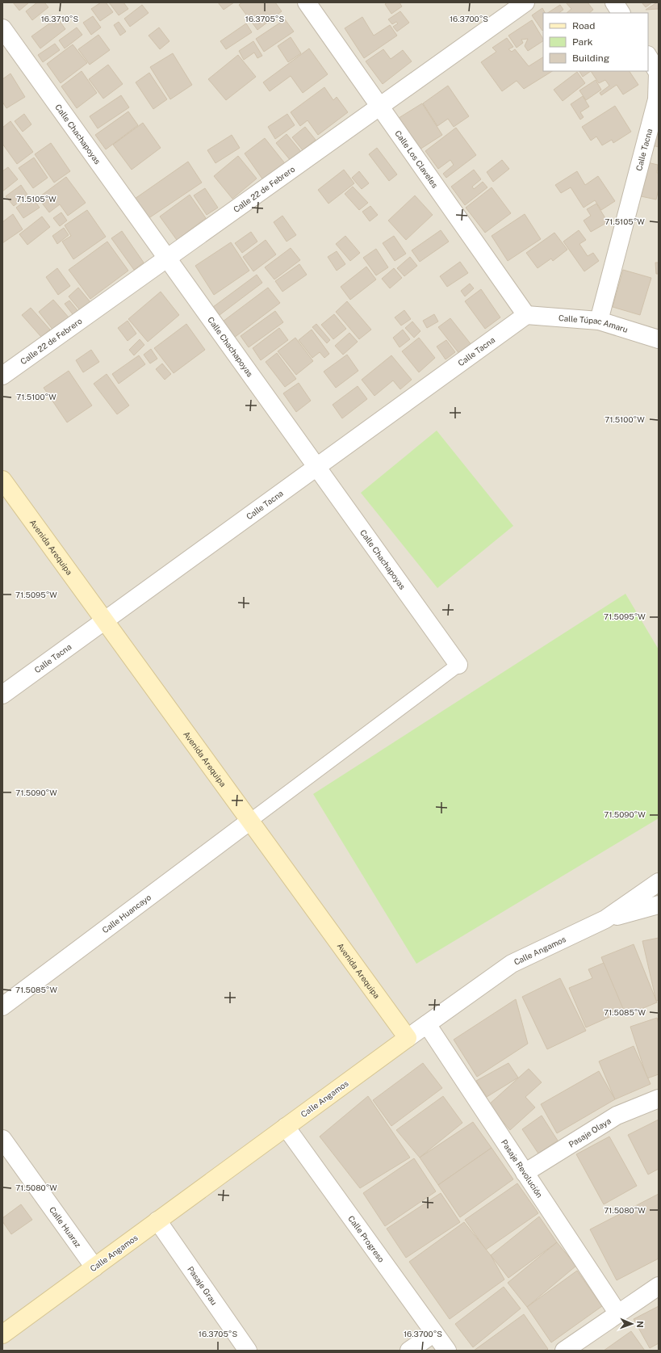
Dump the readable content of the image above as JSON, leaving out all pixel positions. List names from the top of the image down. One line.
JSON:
{"streets":{"street":["Calle Chachapoyas","Calle Tacna","Calle Los Claveles","Calle 22 de Febrero","Calle Túpac Amaru","Avenida Arequipa","Calle Huancayo","Calle Angamos","Pasaje Olaya","Pasaje Revolución","Calle Huaraz","Calle Progreso","Pasaje Grau"]},"crossings":[["Calle Chachapoyas","Calle Tacna"],["Calle Chachapoyas","Calle 22 de Febrero"],["Calle Tacna","Calle Los Claveles"],["Calle Tacna","Calle Túpac Amaru"],["Calle Tacna","Avenida Arequipa"],["Calle Los Claveles","Calle 22 de Febrero"],["Calle Los Claveles","Calle Túpac Amaru"],["Avenida Arequipa","Calle Huancayo"],["Avenida Arequipa","Calle Angamos"],["Calle Angamos","Pasaje Revolución"],["Calle Angamos","Calle Huaraz"],["Calle Angamos","Calle Progreso"],["Calle Angamos","Pasaje Grau"],["Pasaje Olaya","Pasaje Revolución"]],"legend":["Road","Park","Building"],"north":"right","coordinates":["16.3710°S","16.3705°S","16.3700°S","71.5105°W","71.5100°W","71.5095°W","71.5090°W","71.5085°W","71.5080°W"]}
